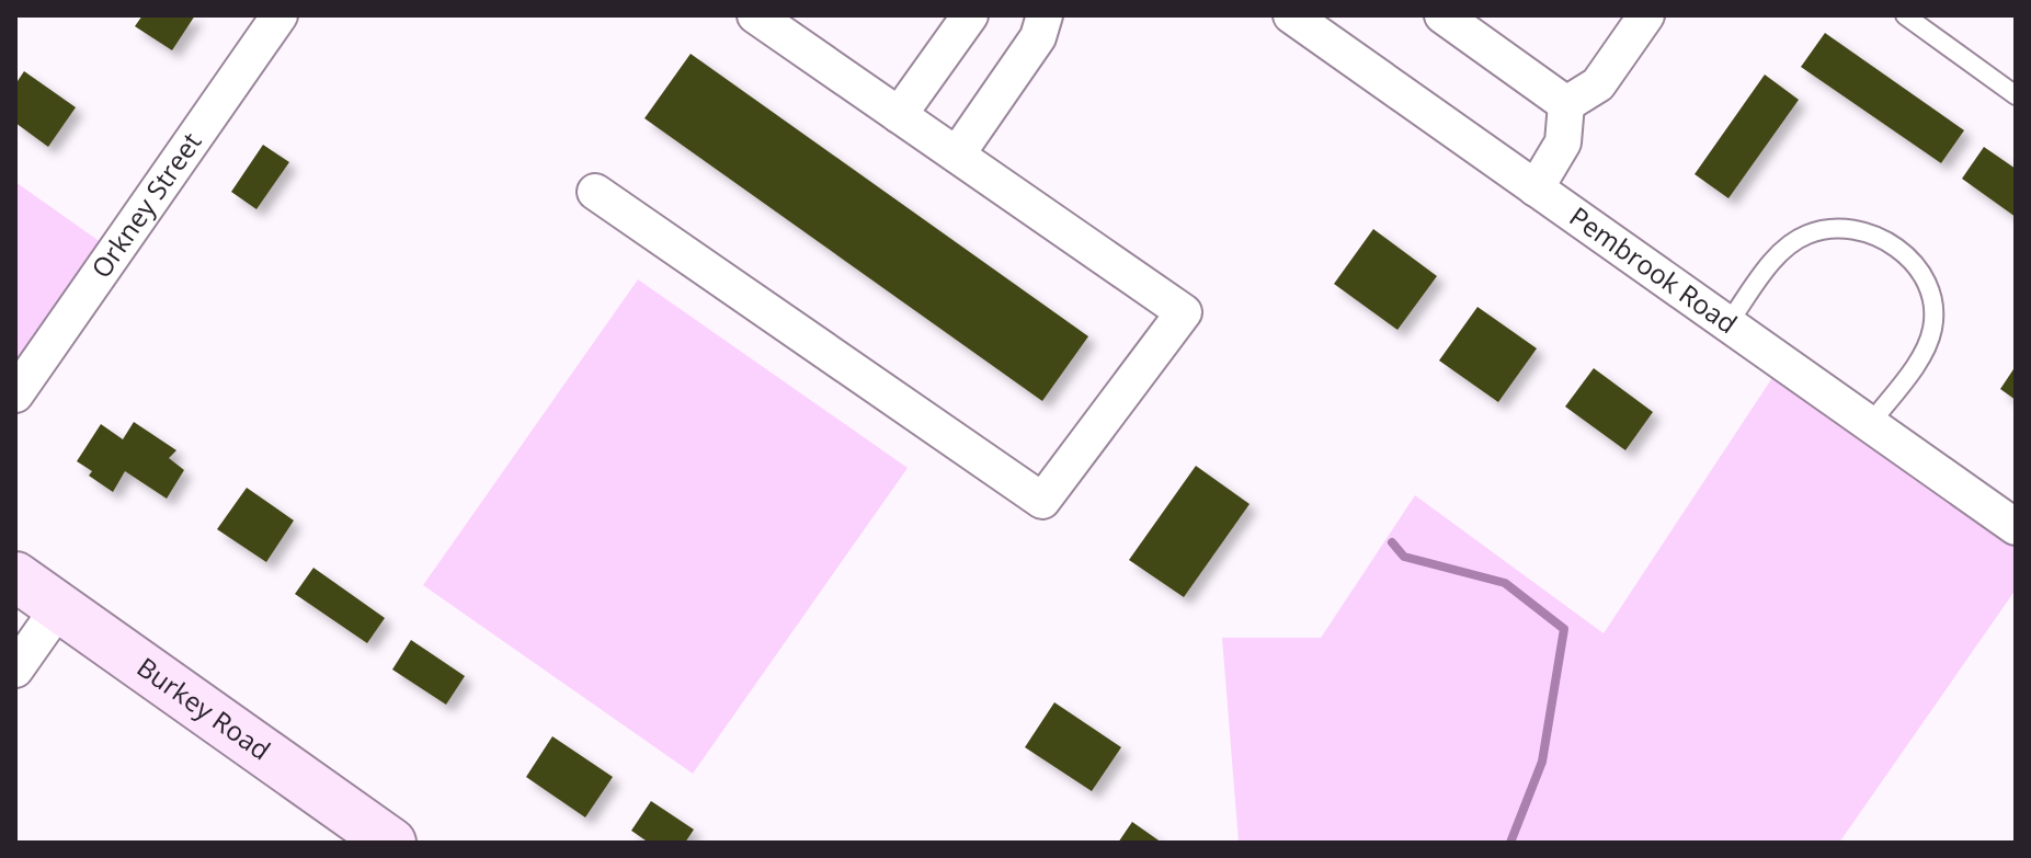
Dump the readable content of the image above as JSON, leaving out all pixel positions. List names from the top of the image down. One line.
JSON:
{"streets":{"street":["Orkney Street","Pembrook Road","Burkey Road"]}}
